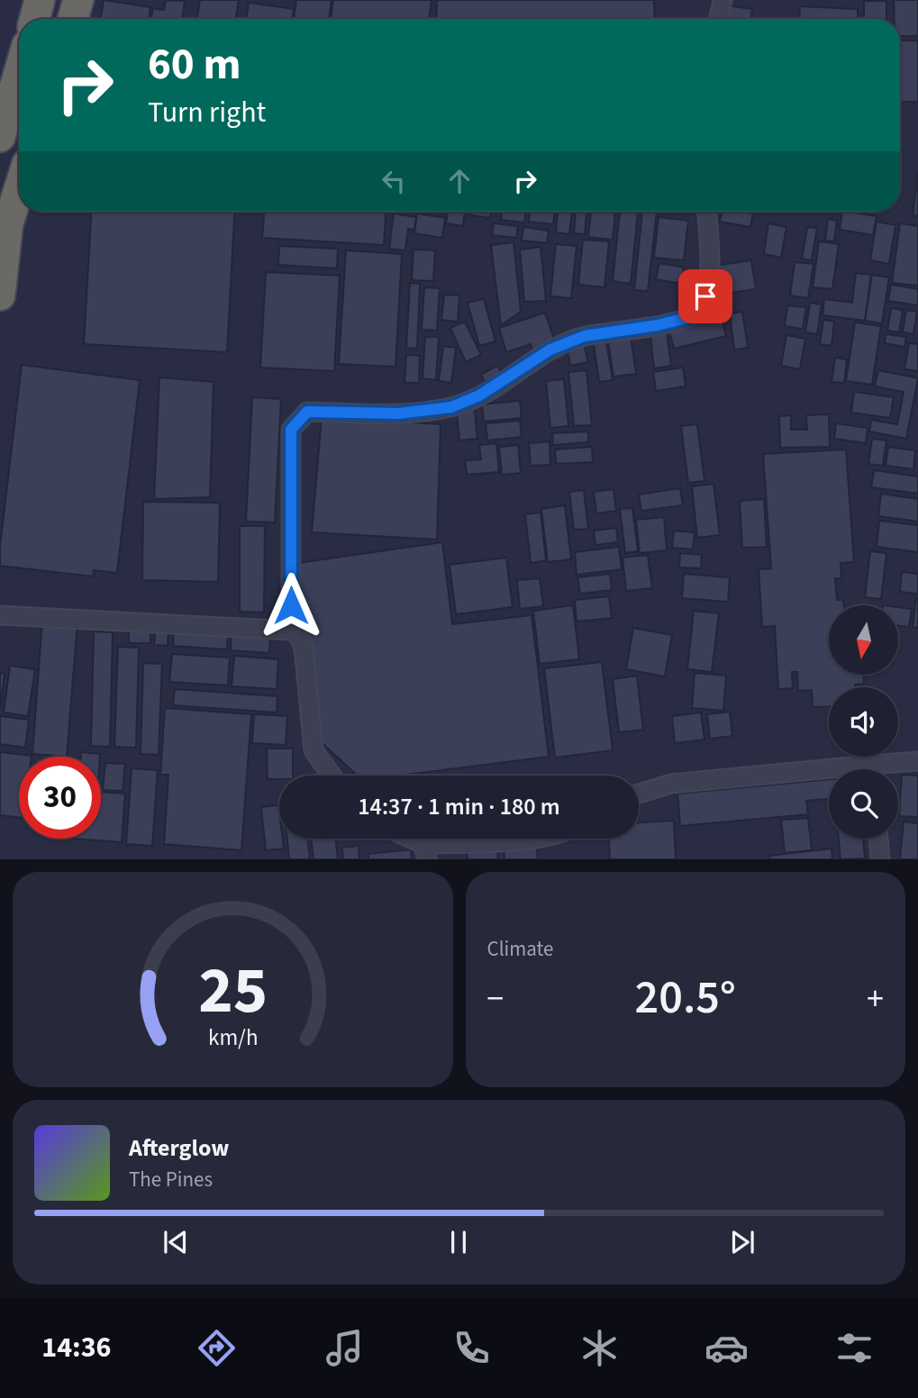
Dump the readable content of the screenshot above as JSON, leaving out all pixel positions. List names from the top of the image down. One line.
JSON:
{"north":"bottom","page":{"turn":["60 m","Turn right"],"limit":"30","trip":"14:37 · 1 min · 180 m","tile":"Climate","heat":["−","20.5°","+"],"song":["Afterglow","The Pines"],"tabs":"14:36","gauge":["25","km/h"]}}
